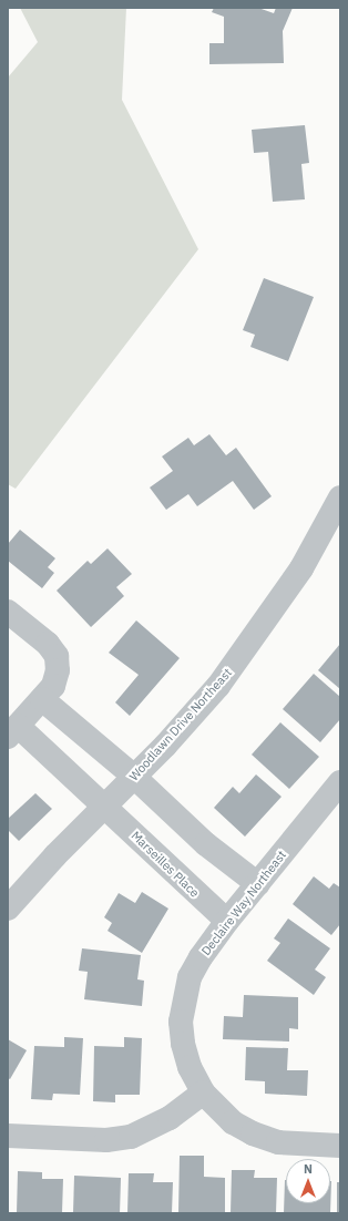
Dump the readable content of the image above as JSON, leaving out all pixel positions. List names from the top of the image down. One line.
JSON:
{"streets":{"street":["Woodlawn Drive Northeast","Marseilles Place","Declaire Way Northeast"]},"crossings":[["Woodlawn Drive Northeast","Marseilles Place"],["Marseilles Place","Declaire Way Northeast"]],"north":"top"}
